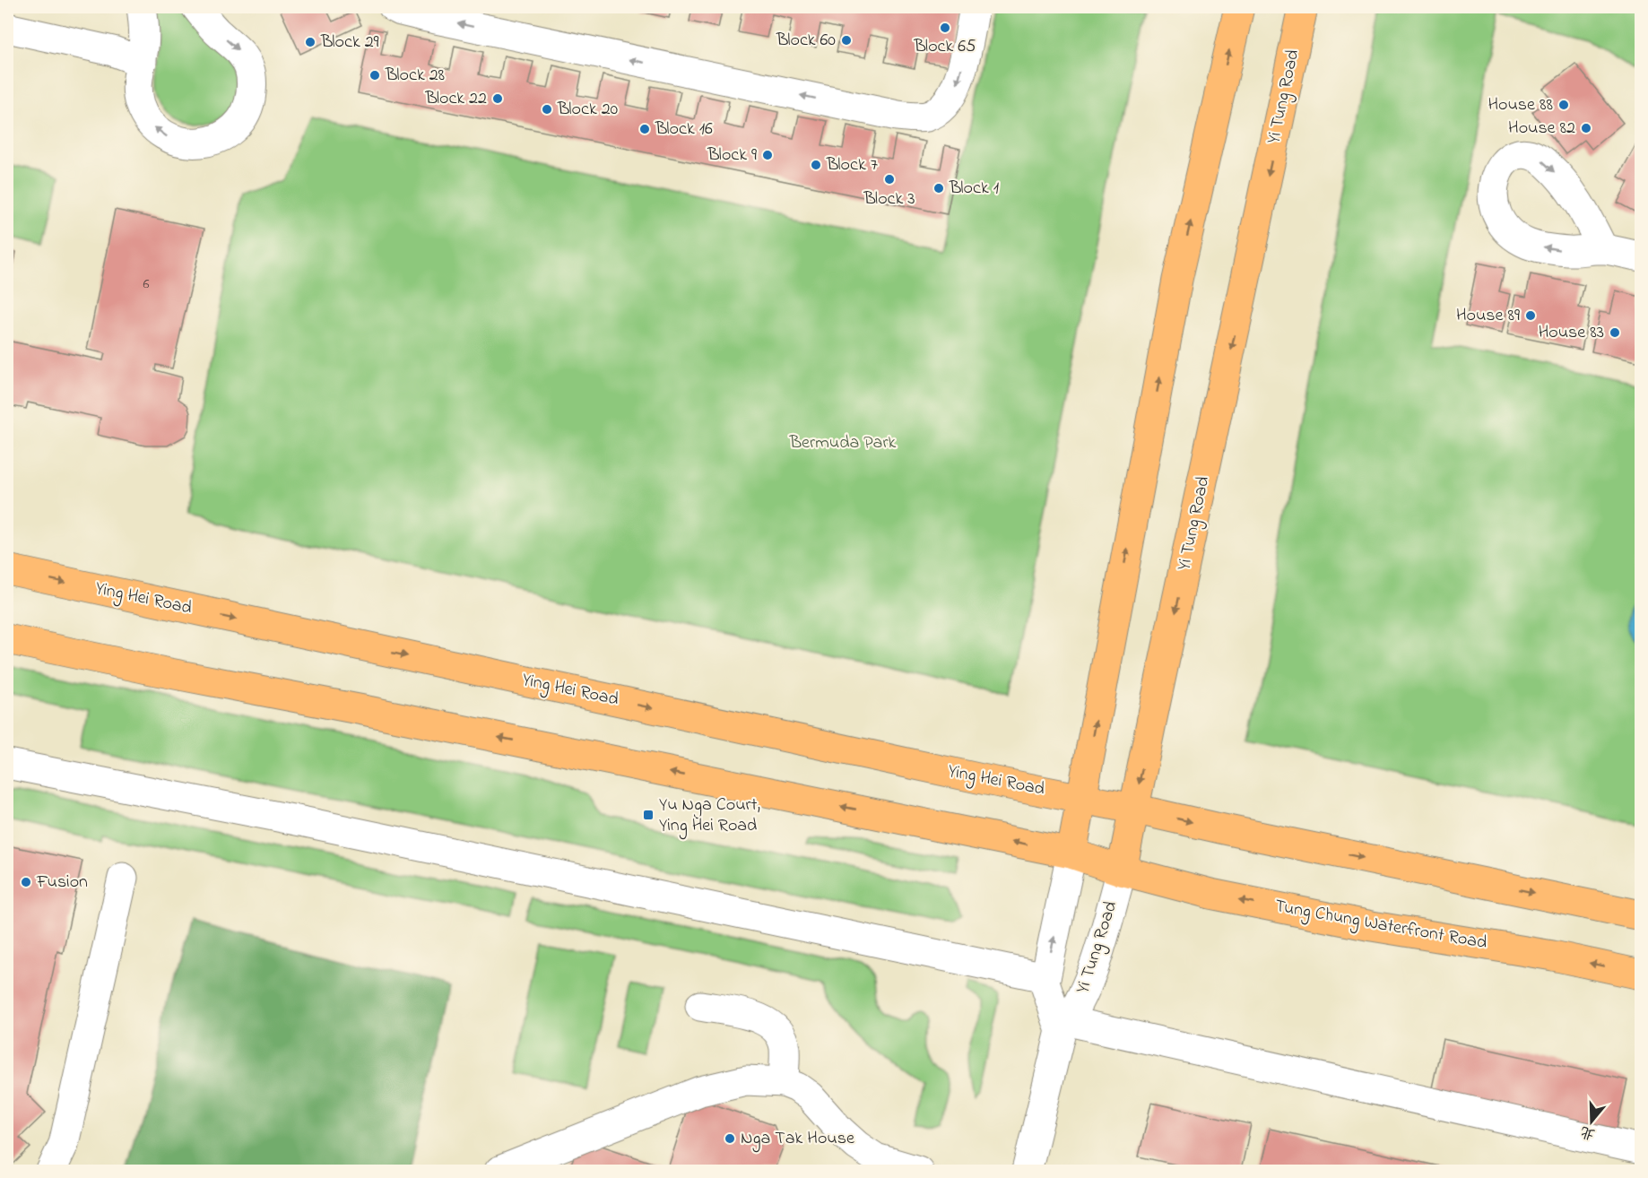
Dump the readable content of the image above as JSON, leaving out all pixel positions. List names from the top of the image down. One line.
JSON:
{"streets":{"main road":["Yi Tung Road","Ying Hei Road","Tung Chung Waterfront Road"]},"crossings":[["Yi Tung Road","Ying Hei Road"],["Yi Tung Road","Tung Chung Waterfront Road"]],"parks":["Bermuda Park"],"places":{"other":["Block 65","Block 60","Block 29","Block 28","Block 22","House 88","Block 20","House 82","Block 16","Block 9","Block 7","Block 3","Block 1","House 89","House 83","Fusion","Nga Tak House"],"transit":["Yu Nga Court, Ying Hei Road"]},"house_numbers":["6"],"north":"bottom"}
